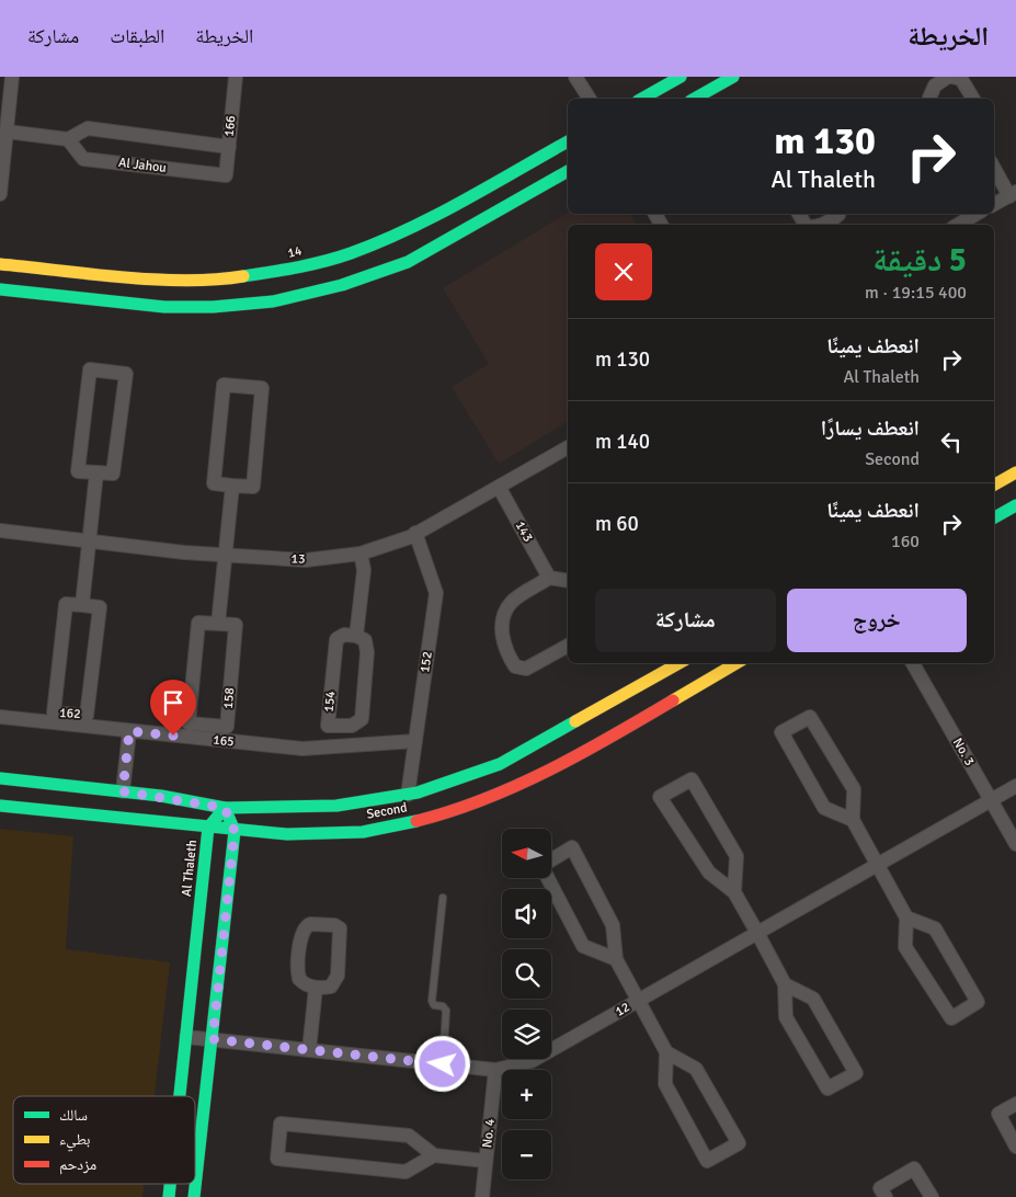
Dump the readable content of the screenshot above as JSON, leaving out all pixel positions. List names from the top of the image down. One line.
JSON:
{"streets":{"street":["166","Al Jahou","14","143","13","152","158","154","162","165","No. 3","Second","Al Thaleth","12","No. 4"]},"crossings":[["166","Al Jahou"],["143","13"],["13","152"],["152","165"],["152","Second"],["No. 3","12"],["Second","Al Thaleth"],["Al Thaleth","12"],["12","No. 4"]],"legend":["سالك","بطيء","مزدحم"],"north":"left","page":{"header":"الخريطة","nav":["الخريطة","الطبقات","مشاركة"],"turn":["130 m","Al Thaleth"],"heading":["5 دقيقة","400 m · 19:15"],"list":[{"name":"انعطف يمينًا","note":"Al Thaleth","value":"130 m"},{"name":"انعطف يسارًا","note":"Second","value":"140 m"},{"name":"انعطف يمينًا","note":"160","value":"60 m"}],"buttons":["خروج","مشاركة"],"map_buttons":["+","−"]}}
